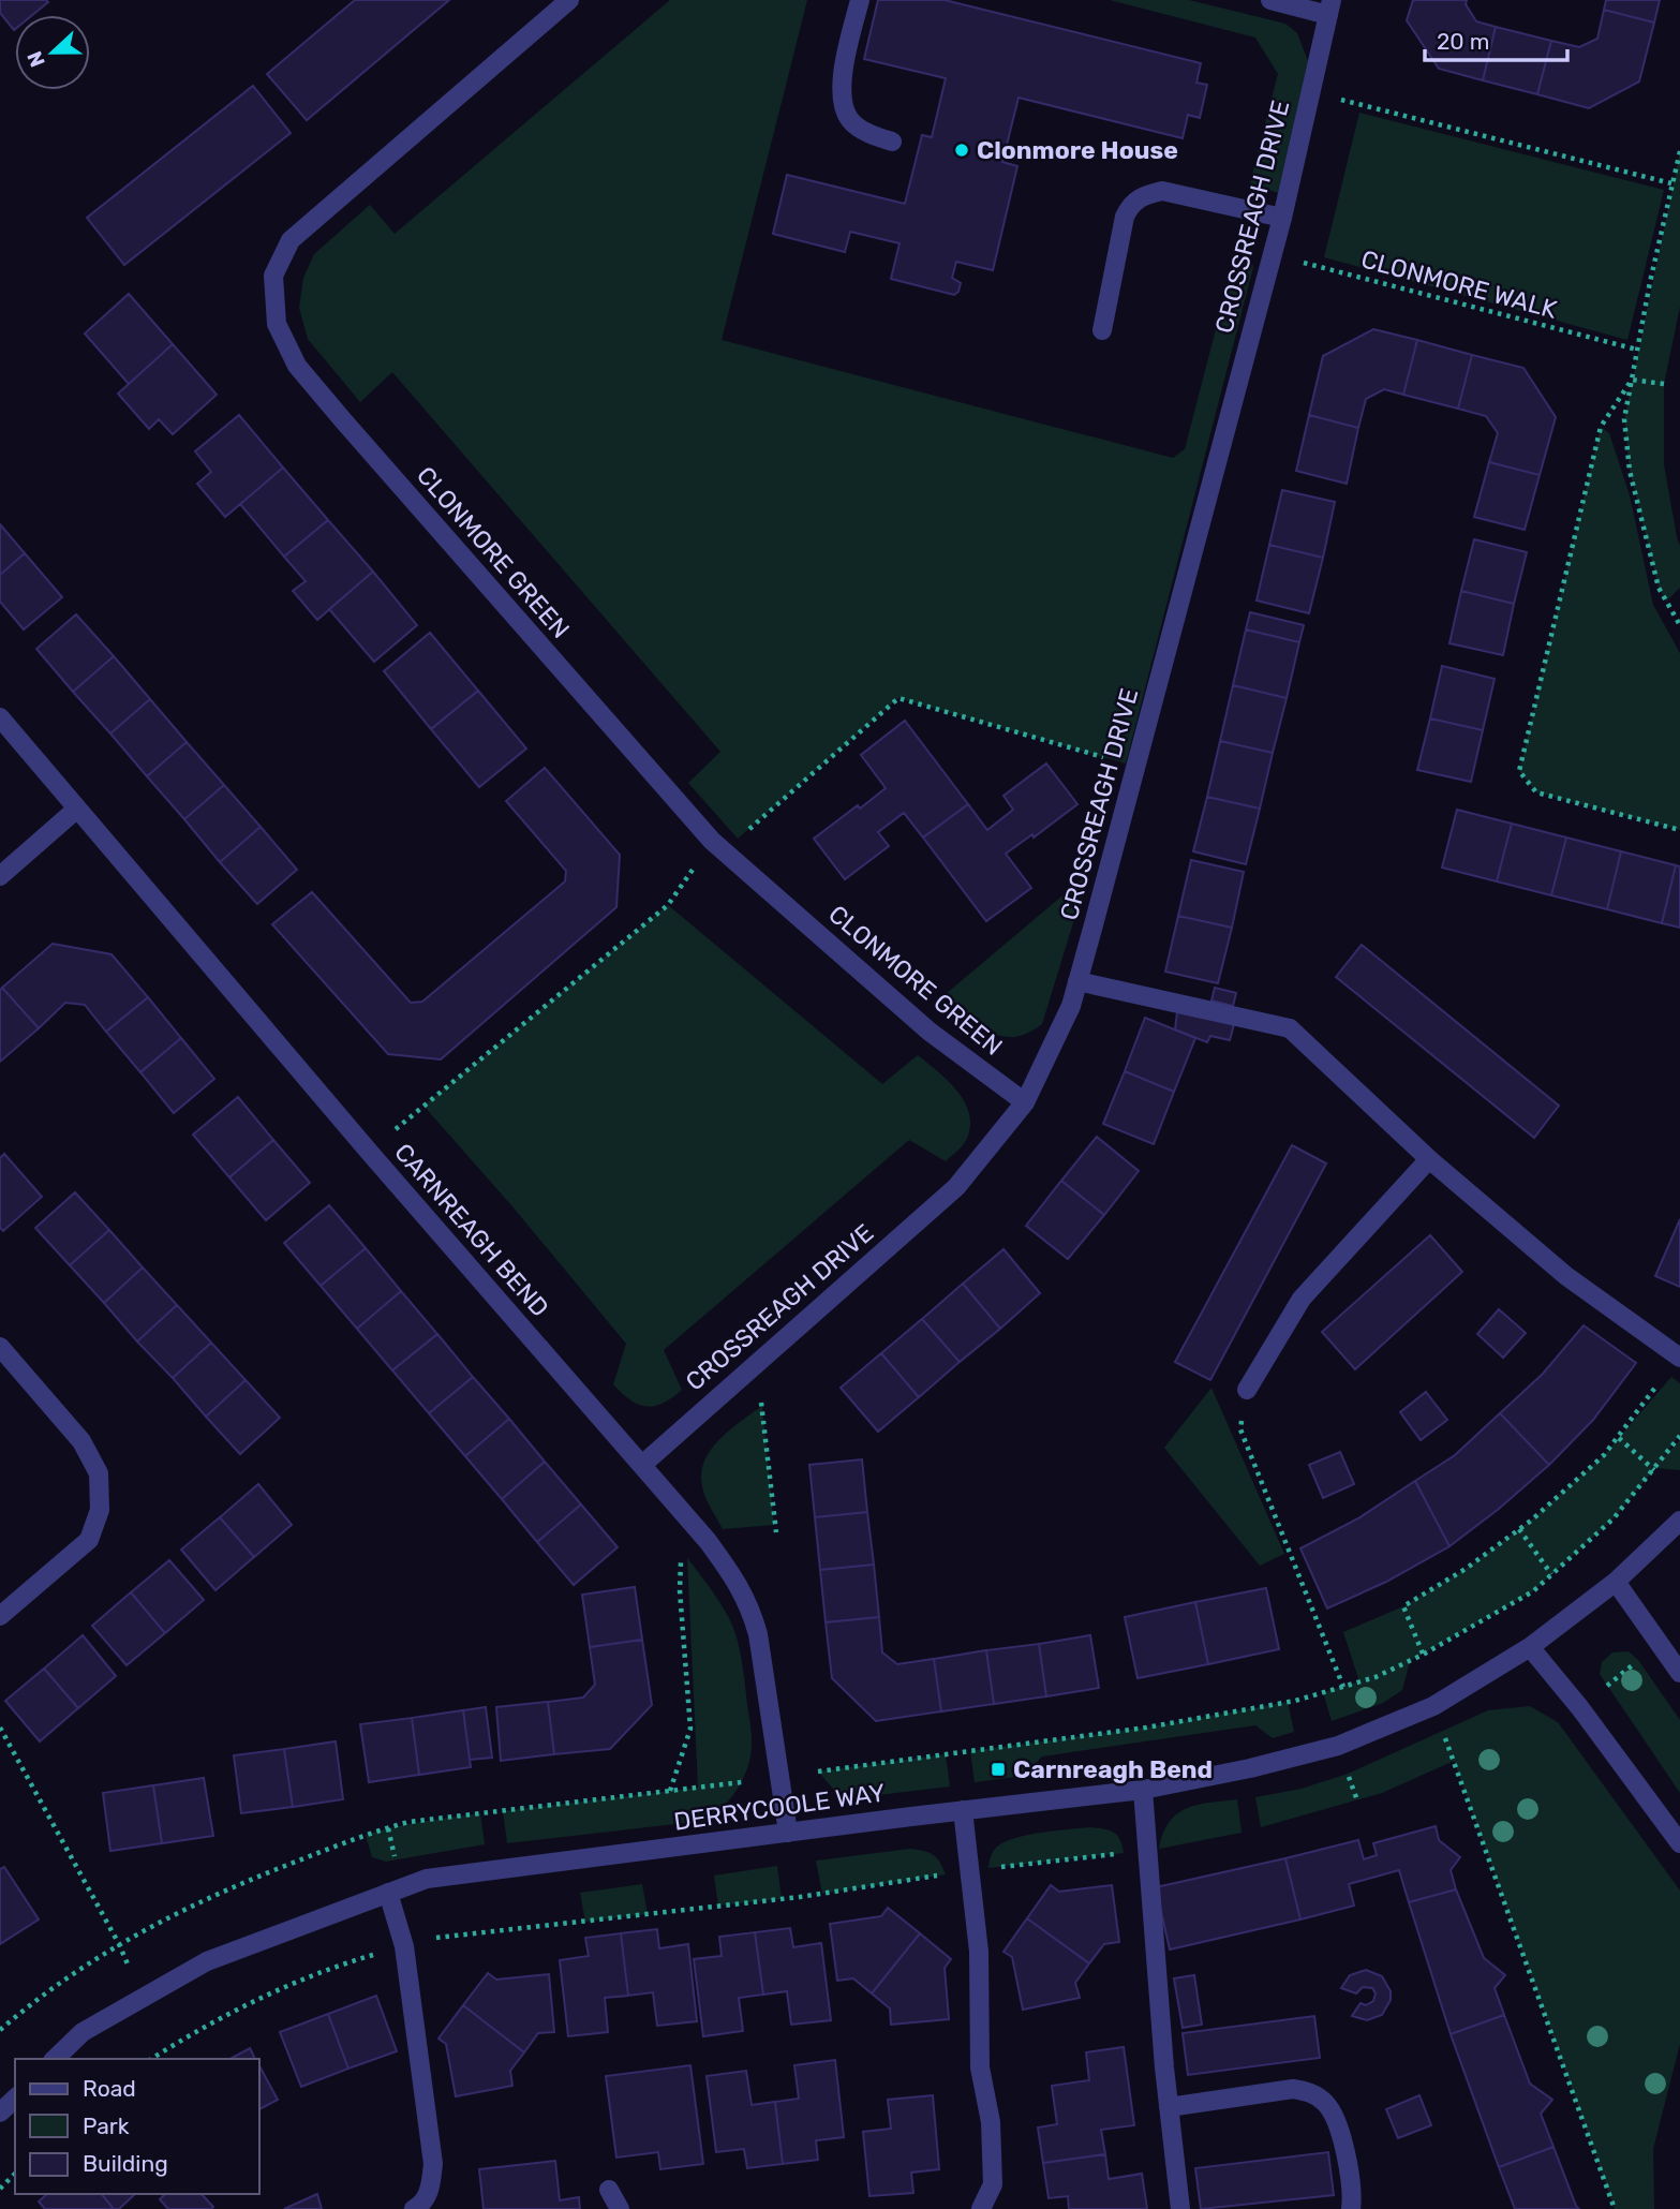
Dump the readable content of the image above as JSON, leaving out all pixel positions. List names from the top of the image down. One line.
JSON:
{"streets":{"street":["CROSSREAGH DRIVE","CLONMORE GREEN","CARNREAGH BEND","DERRYCOOLE WAY"],"path":["CLONMORE WALK"]},"crossings":[["CROSSREAGH DRIVE","CLONMORE WALK"],["CROSSREAGH DRIVE","CLONMORE GREEN"],["CROSSREAGH DRIVE","CARNREAGH BEND"],["CARNREAGH BEND","DERRYCOOLE WAY"]],"places":{"other":["Clonmore House"],"transit":["Carnreagh Bend"]},"legend":["Road","Park","Building"],"scale_bar":"20 m","north":"left"}
